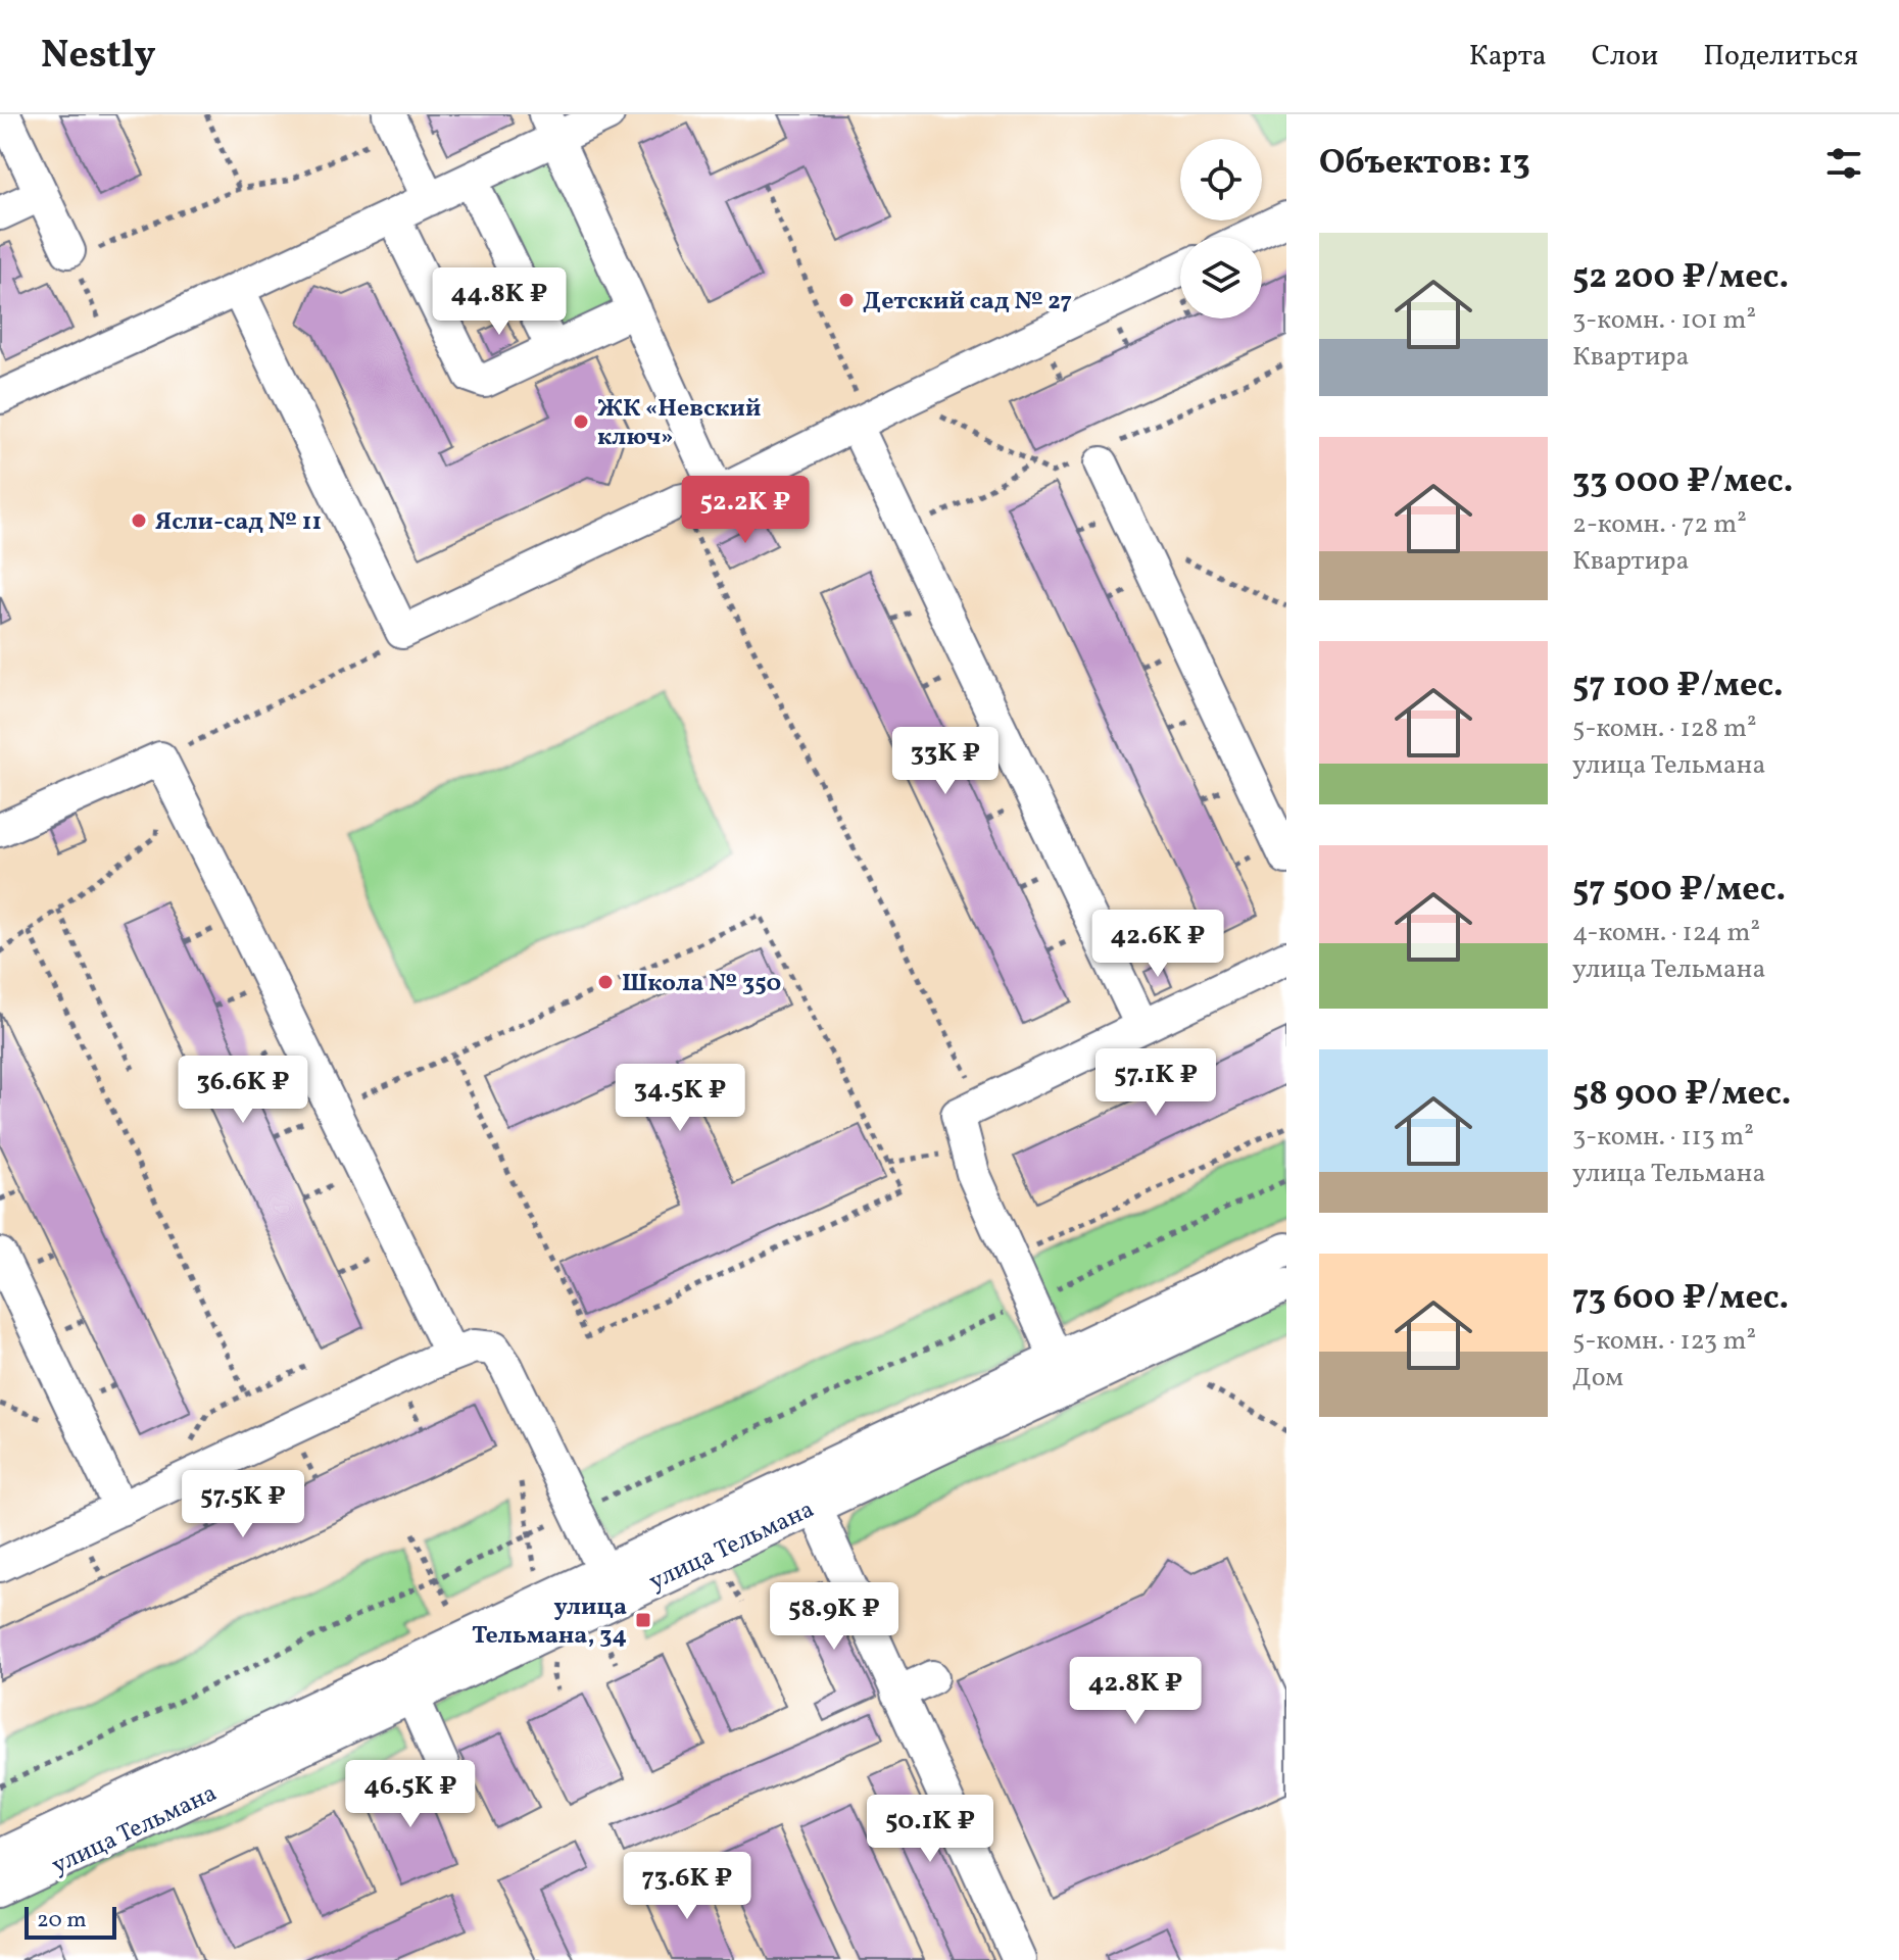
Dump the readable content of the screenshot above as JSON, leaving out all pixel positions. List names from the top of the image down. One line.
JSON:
{"streets":{"street":["улица Тельмана"]},"places":{"other":["Детский сад № 27","ЖК «Невский ключ»","Ясли-сад № 11","Школа № 350"],"transit":["улица Тельмана, 34"]},"scale_bar":"20 m","page":{"header":"Nestly","nav":["Карта","Слои","Поделиться"],"heading":"Объектов: 13","list":[{"name":"52 200 ₽/мес.","note":"3-комн. · 101 m² · Квартира"},{"name":"33 000 ₽/мес.","note":"2-комн. · 72 m² · Квартира"},{"name":"57 100 ₽/мес.","note":"5-комн. · 128 m² · улица Тельмана"},{"name":"57 500 ₽/мес.","note":"4-комн. · 124 m² · улица Тельмана"},{"name":"58 900 ₽/мес.","note":"3-комн. · 113 m² · улица Тельмана"},{"name":"73 600 ₽/мес.","note":"5-комн. · 123 m² · Дом"}],"price":["44.8K ₽","52.2K ₽","33K ₽","42.6K ₽","57.1K ₽","36.6K ₽","34.5K ₽","57.5K ₽","58.9K ₽","42.8K ₽","46.5K ₽","50.1K ₽","73.6K ₽"],"scale":"20 m"}}
